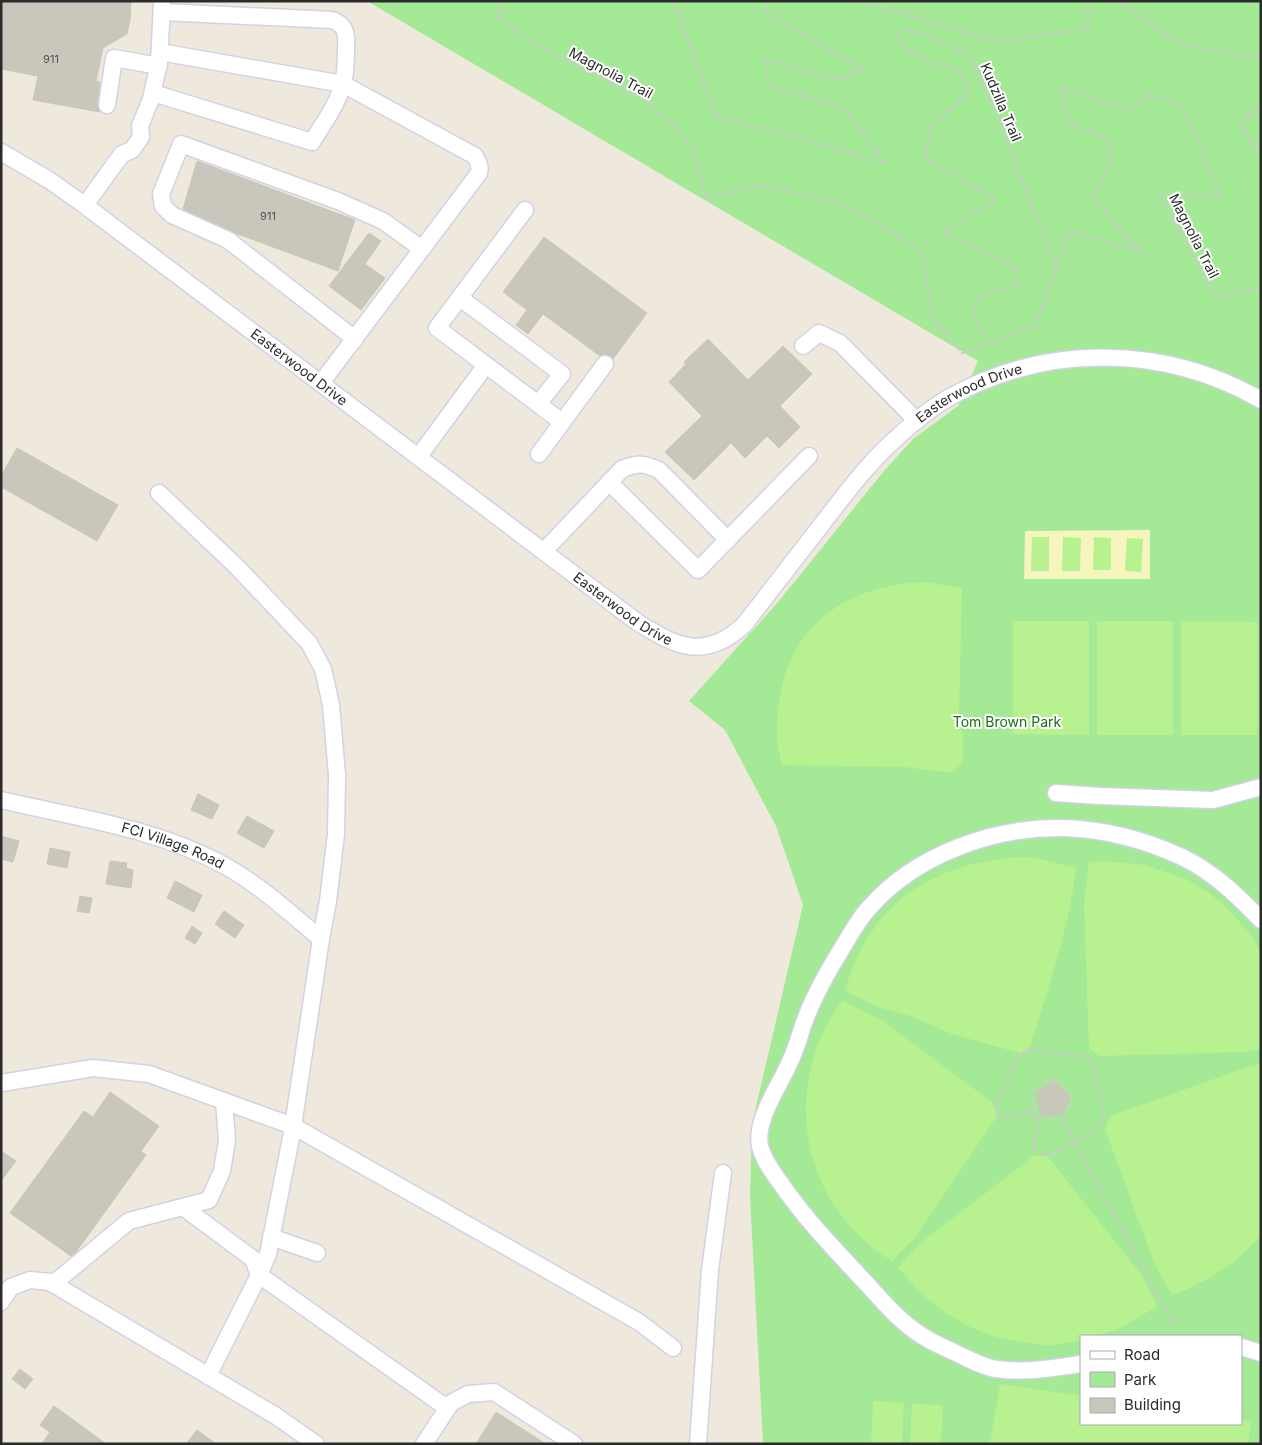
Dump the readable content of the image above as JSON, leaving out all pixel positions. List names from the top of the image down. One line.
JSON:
{"streets":{"street":["Easterwood Drive","FCI Village Road"],"path":["Magnolia Trail","Kudzilla Trail"]},"crossings":[["Magnolia Trail","Kudzilla Trail"]],"parks":["Tom Brown Park"],"house_numbers":["911","911"],"legend":["Road","Park","Building"]}
